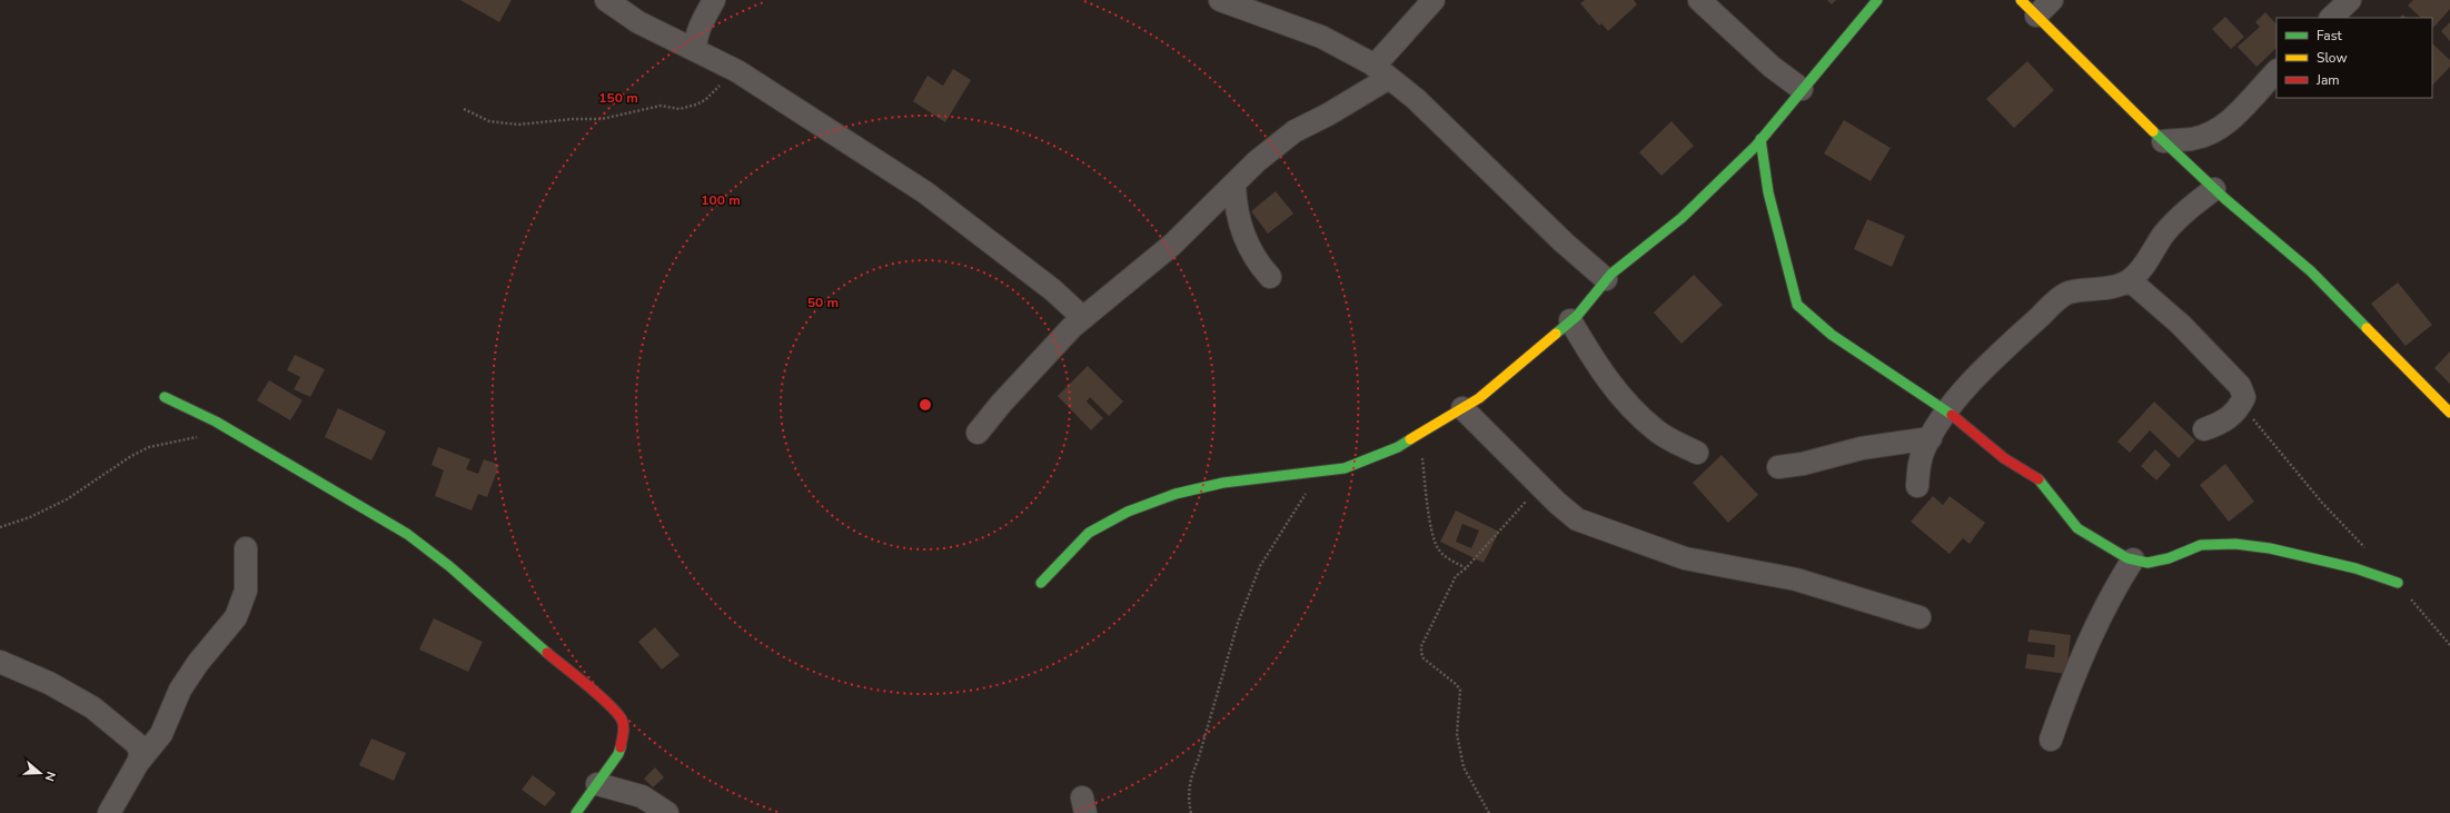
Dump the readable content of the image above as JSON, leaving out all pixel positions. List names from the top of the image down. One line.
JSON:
{"legend":["Fast","Slow","Jam"],"north":"right","rings":["150 m","100 m","50 m"]}
